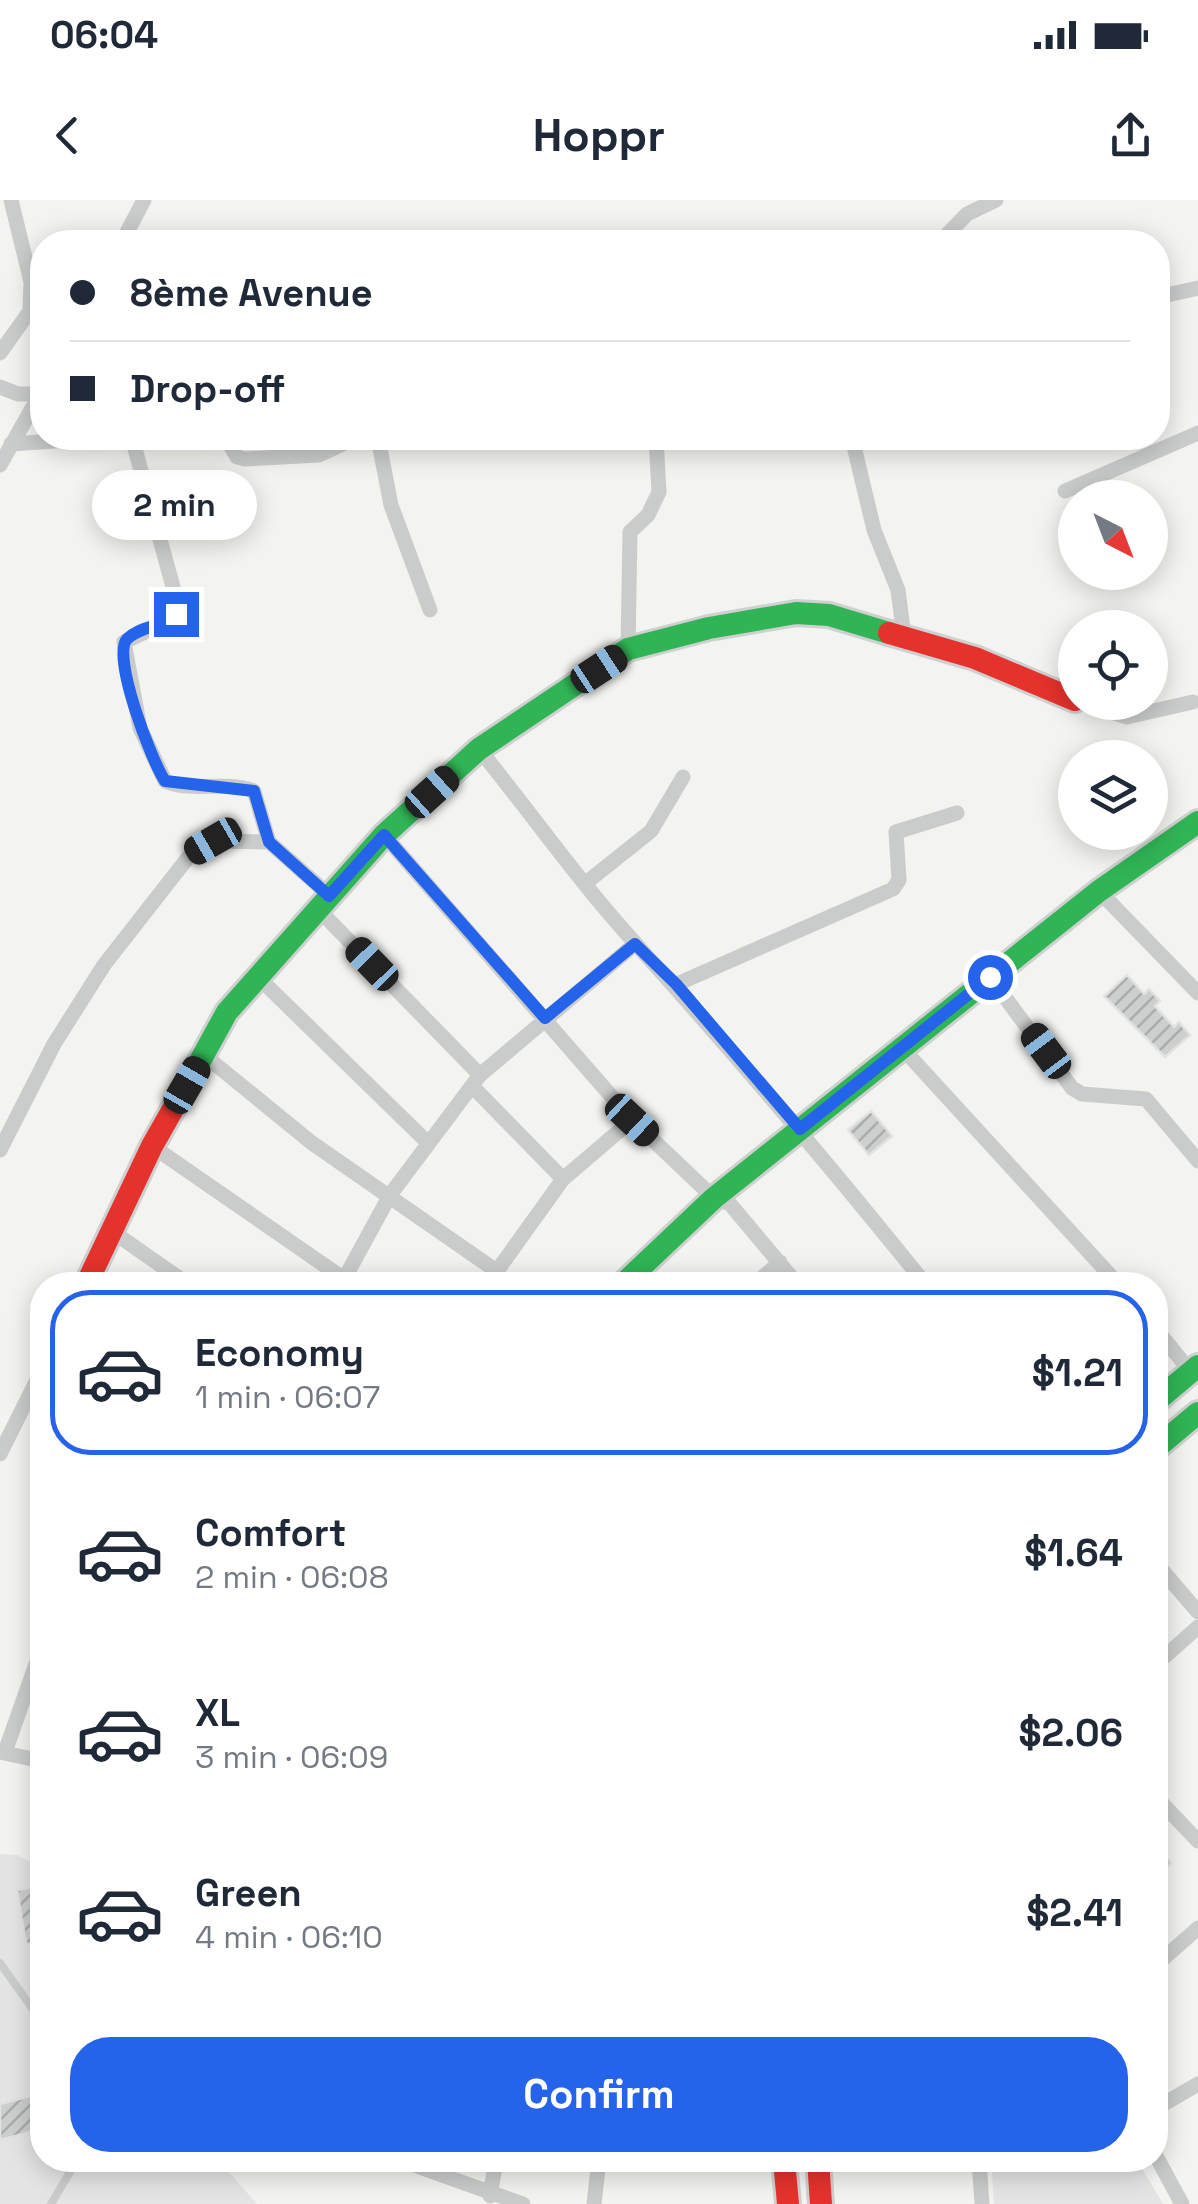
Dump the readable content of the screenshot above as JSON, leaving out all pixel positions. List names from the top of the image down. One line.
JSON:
{"north":"bottom right","page":{"status":"06:04","header":"Hoppr","banner":["8ème Avenue","Drop-off"],"bubble":"2 min","list":[{"name":"Economy","note":"1 min · 06:07","value":"$1.21"},{"name":"Comfort","note":"2 min · 06:08","value":"$1.64"},{"name":"XL","note":"3 min · 06:09","value":"$2.06"},{"name":"Green","note":"4 min · 06:10","value":"$2.41"}],"buttons":"Confirm"}}
